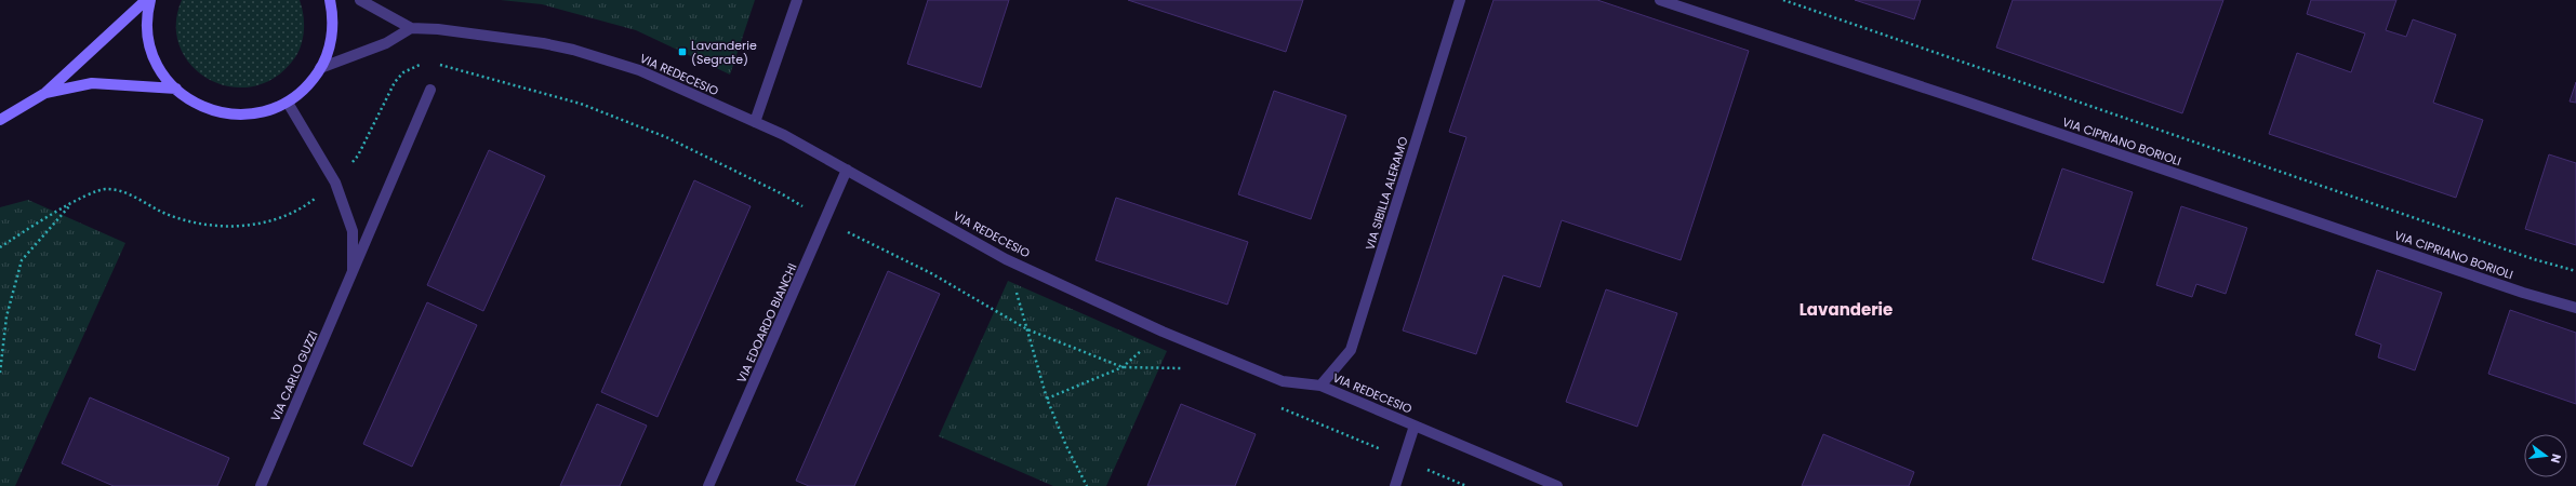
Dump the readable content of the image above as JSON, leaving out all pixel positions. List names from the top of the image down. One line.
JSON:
{"streets":{"street":["VIA REDECESIO","VIA CIPRIANO BORIOLI","VIA SIBILLA ALERAMO","VIA EDOARDO BIANCHI","VIA CARLO GUZZI"]},"crossings":[["VIA REDECESIO","VIA SIBILLA ALERAMO"],["VIA REDECESIO","VIA EDOARDO BIANCHI"]],"districts":["Lavanderie"],"places":{"transit":["Lavanderie (Segrate)"]},"north":"right"}
